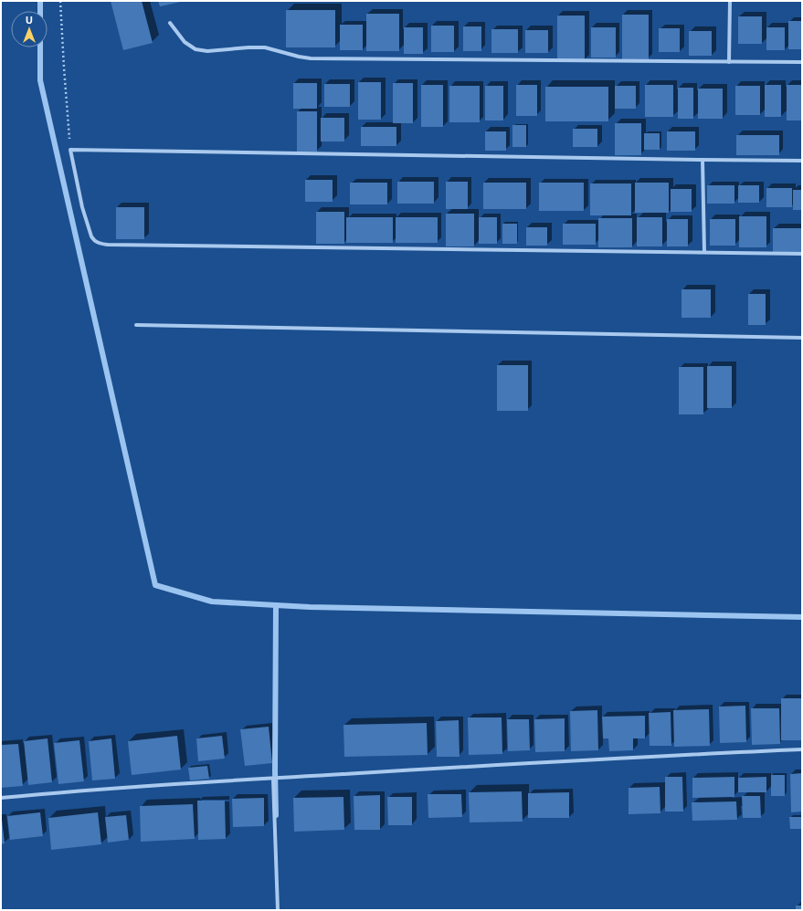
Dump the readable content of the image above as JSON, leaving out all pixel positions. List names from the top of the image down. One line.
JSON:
{"north":"top"}
